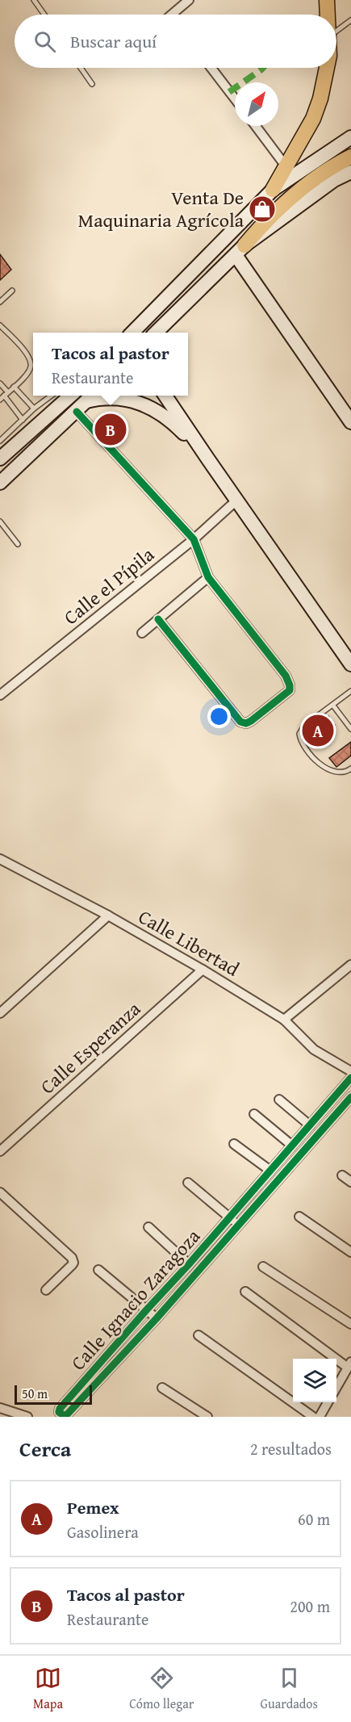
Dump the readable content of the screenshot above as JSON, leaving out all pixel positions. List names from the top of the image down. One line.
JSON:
{"streets":{"street":["Calle el Pípila","Calle Libertad","Calle Esperanza","Calle Ignacio Zaragoza"]},"crossings":[["Calle Libertad","Calle Esperanza"]],"places":{"shop":["Venta De Maquinaria Agrícola"]},"scale_bar":"50 m","north":"top right","page":{"search":"Buscar aquí","popup":["Tacos al pastor","Restaurante"],"pins":["B","A"],"scale":"50 m","heading":["Cerca","2 resultados"],"list":[{"mark":"A","name":"Pemex","note":"Gasolinera","value":"60 m"},{"mark":"B","name":"Tacos al pastor","note":"Restaurante","value":"200 m"}],"nav":["Mapa","Cómo llegar","Guardados"]}}
